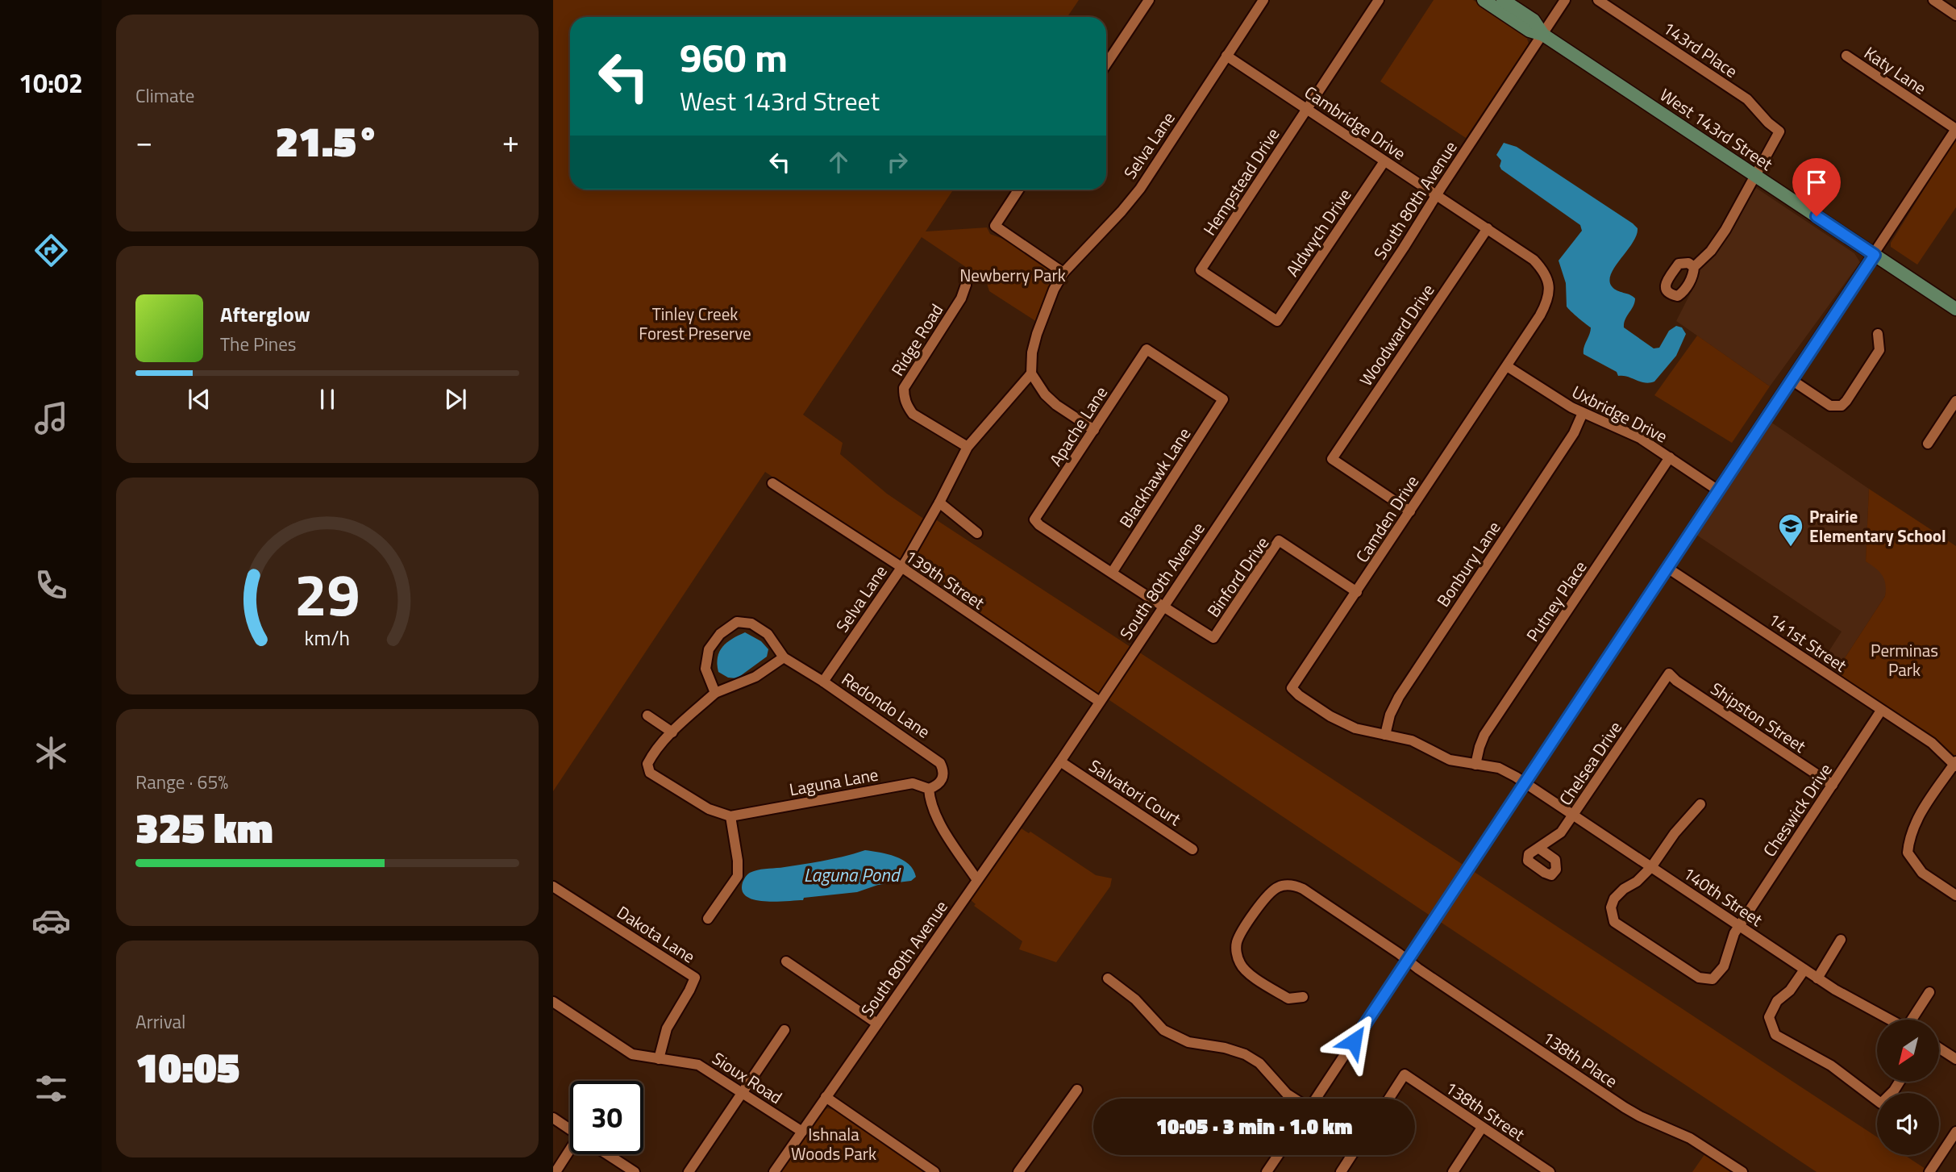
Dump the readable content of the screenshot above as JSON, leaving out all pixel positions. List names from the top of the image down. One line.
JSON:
{"streets":{"main road":["West 143rd Street"],"street":["143rd Place","Katy Lane","Cambridge Drive","Selva Lane","Hempstead Drive","South 80th Avenue","Aldwych Drive","Woodward Drive","Ridge Road","Uxbridge Drive","Apache Lane","Blackhawk Lane","Camden Drive","Bonbury Lane","Binford Drive","139th Street","Putney Place","141st Street","Redondo Lane","Shipston Street","Chelsea Drive","Laguna Lane","Salvatori Court","Cheswick Drive","140th Street","Dakota Lane","138th Place","Sioux Road","138th Street"]},"crossings":[["143rd Place","West 143rd Street"],["Cambridge Drive","Selva Lane"],["Cambridge Drive","Hempstead Drive"],["Cambridge Drive","South 80th Avenue"],["Cambridge Drive","Aldwych Drive"],["Cambridge Drive","Woodward Drive"],["Cambridge Drive","Uxbridge Drive"],["Cambridge Drive","Camden Drive"],["West 143rd Street","South 80th Avenue"],["Selva Lane","Ridge Road"],["Selva Lane","139th Street"],["Selva Lane","Redondo Lane"],["Hempstead Drive","Aldwych Drive"],["South 80th Avenue","Binford Drive"],["South 80th Avenue","139th Street"],["South 80th Avenue","Salvatori Court"],["South 80th Avenue","Sioux Road"],["Woodward Drive","Camden Drive"],["Uxbridge Drive","Camden Drive"],["Uxbridge Drive","Bonbury Lane"],["Uxbridge Drive","Putney Place"],["Apache Lane","Blackhawk Lane"],["Apache Lane","Binford Drive"],["Blackhawk Lane","Binford Drive"],["Camden Drive","Bonbury Lane"],["Camden Drive","Binford Drive"],["141st Street","Cheswick Drive"],["Redondo Lane","Laguna Lane"],["Shipston Street","Chelsea Drive"],["Shipston Street","Cheswick Drive"],["Chelsea Drive","140th Street"],["Cheswick Drive","140th Street"],["Dakota Lane","Sioux Road"]],"water":["Laguna Pond"],"parks":["Newberry Park","Tinley Creek Forest Preserve","Perminas Park","Ishnala Woods Park"],"places":{"school or university":["Prairie Elementary School"]},"north":"bottom left","page":{"tabs":"10:02","tile":["Climate",["Range · 65%","325 km"],["Arrival","10:05"]],"turn":["960 m","West 143rd Street"],"heat":["−","21.5°","+"],"song":["Afterglow","The Pines"],"limit":"30","trip":"10:05 · 3 min · 1.0 km","gauge":["29","km/h"]}}
